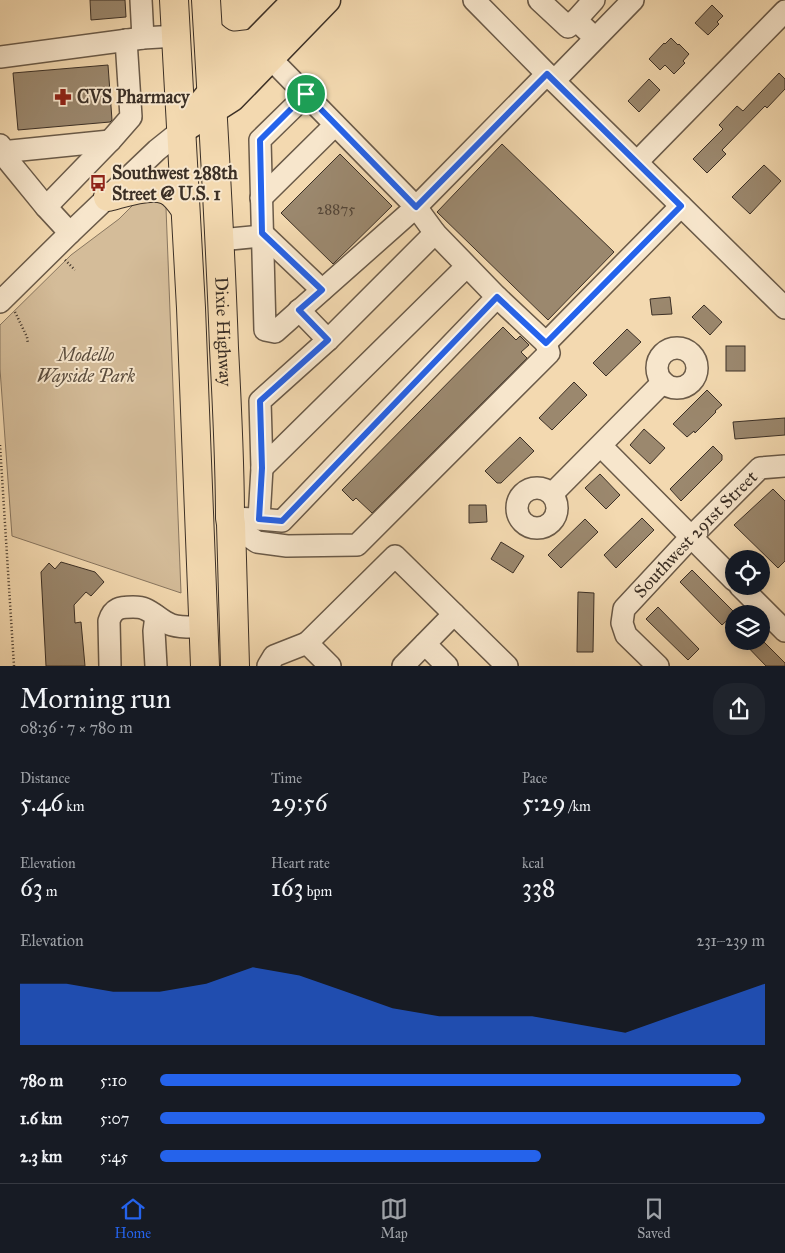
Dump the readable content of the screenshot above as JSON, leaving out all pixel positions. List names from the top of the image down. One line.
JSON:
{"streets":{"highway":["Dixie Highway"],"street":["Southwest 291st Street"]},"parks":["Modello Wayside Park"],"places":{"pharmacy":["CVS Pharmacy"],"bus stop":["Southwest 288th Street @ U.S. 1"]},"house_numbers":["28875"],"page":{"heading":["Morning run","08:36 · 7 × 780 m"],"stats":[["Distance","5.46 km"],["Time","29:56"],["Pace","5:29 /km"],["Elevation","63 m"],["Heart rate","163 bpm"],["kcal","338"]],"chart":["Elevation","231–239 m"],"list":[{"name":"780 m","note":"5:10"},{"name":"1.6 km","note":"5:07"},{"name":"2.3 km","note":"5:45"}],"tabs":["Home","Map","Saved"]}}
